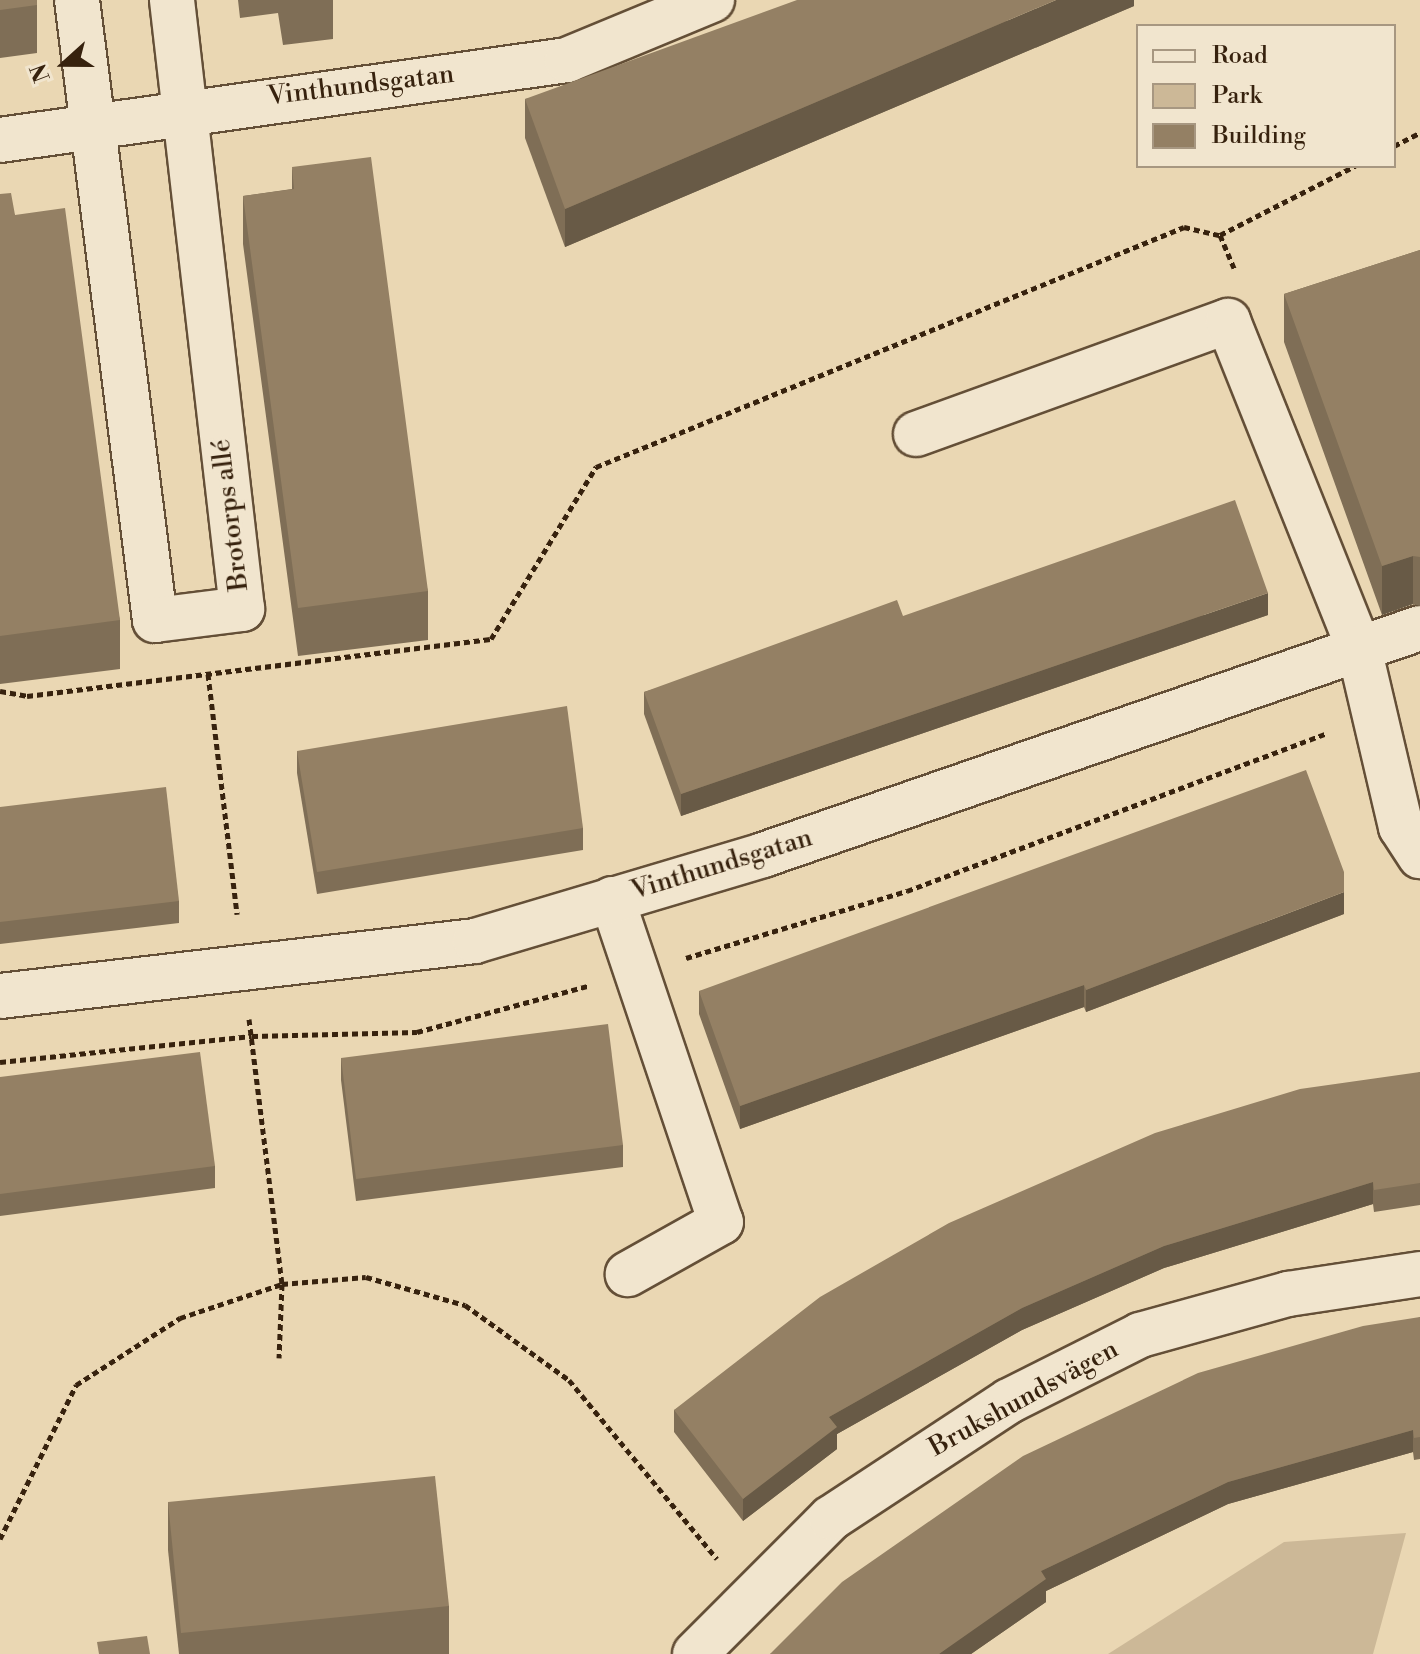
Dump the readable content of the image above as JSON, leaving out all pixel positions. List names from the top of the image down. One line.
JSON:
{"streets":{"street":["Vinthundsgatan","Brotorps allé","Brukshundsvägen"]},"crossings":[["Vinthundsgatan","Brotorps allé"]],"legend":["Road","Park","Building"],"north":"left"}
